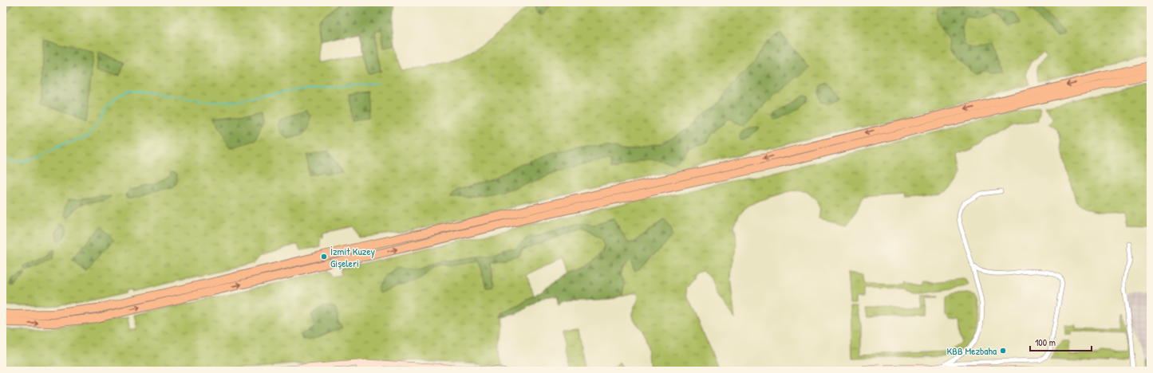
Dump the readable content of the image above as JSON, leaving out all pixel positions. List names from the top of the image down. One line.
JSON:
{"places":["İzmit Kuzey Gişeleri","KBB Mezbaha"],"scale_bar":"100 m"}
